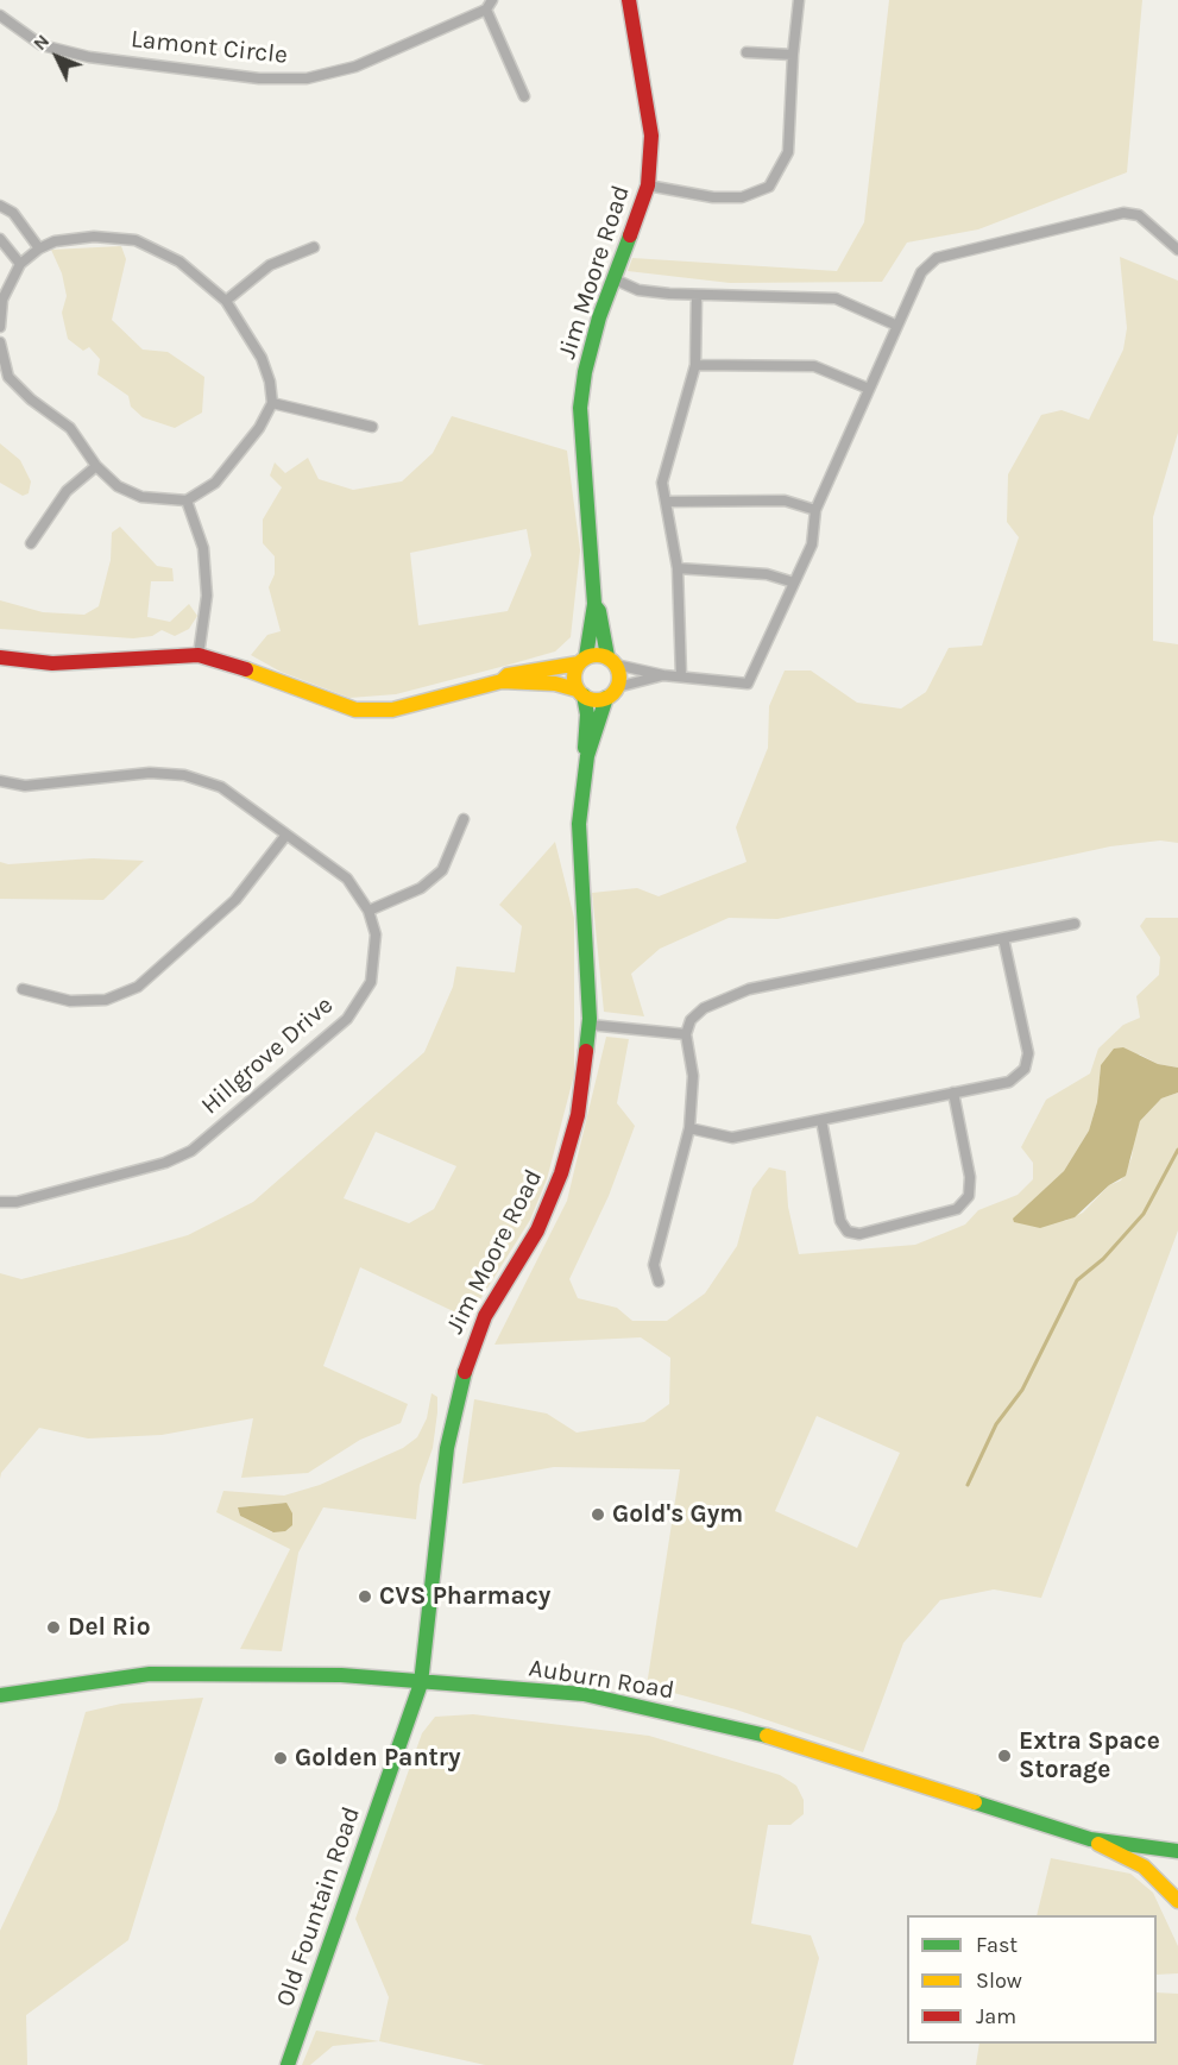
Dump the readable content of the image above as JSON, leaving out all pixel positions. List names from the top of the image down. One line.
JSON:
{"streets":{"street":["Lamont Circle","Jim Moore Road","Hillgrove Drive","Auburn Road","Old Fountain Road"]},"crossings":[["Jim Moore Road","Auburn Road"],["Jim Moore Road","Old Fountain Road"],["Auburn Road","Old Fountain Road"]],"places":["Gold's Gym","CVS Pharmacy","Del Rio","Extra Space Storage","Golden Pantry"],"legend":["Fast","Slow","Jam"],"north":"top left"}
